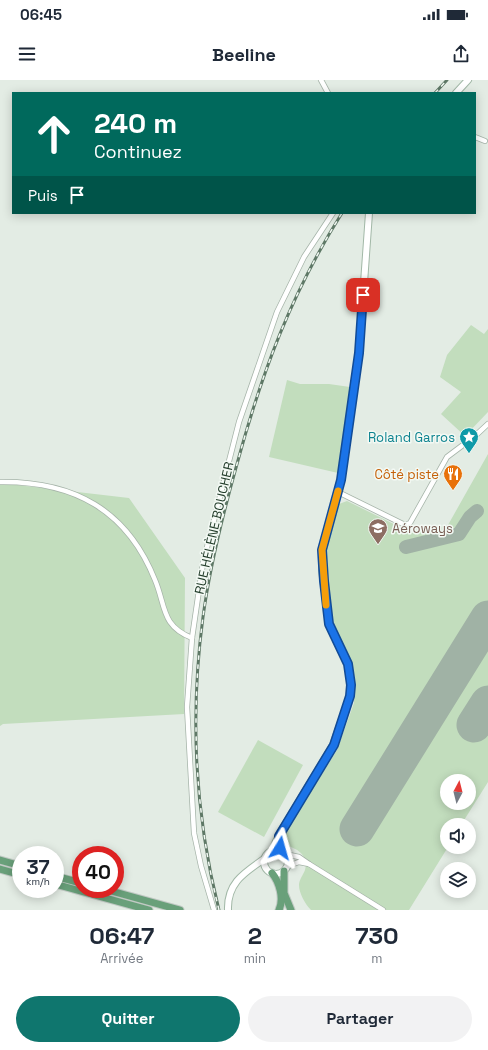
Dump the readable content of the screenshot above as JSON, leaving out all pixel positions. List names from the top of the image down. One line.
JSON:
{"streets":{"street":["RUE HÉLÈNE BOUCHER"]},"places":{"place":["Roland Garros"],"restaurant":["Côté piste"],"school or university":["Aéroways"]},"north":"top","page":{"status":"06:45","header":"Beeline","turn":["240 m","Continuez"],"then":"Puis","speed":"37 km/h","limit":"40","eta":["06:47","Arrivée","2","min","730","m"],"buttons":["Quitter","Partager"]}}
